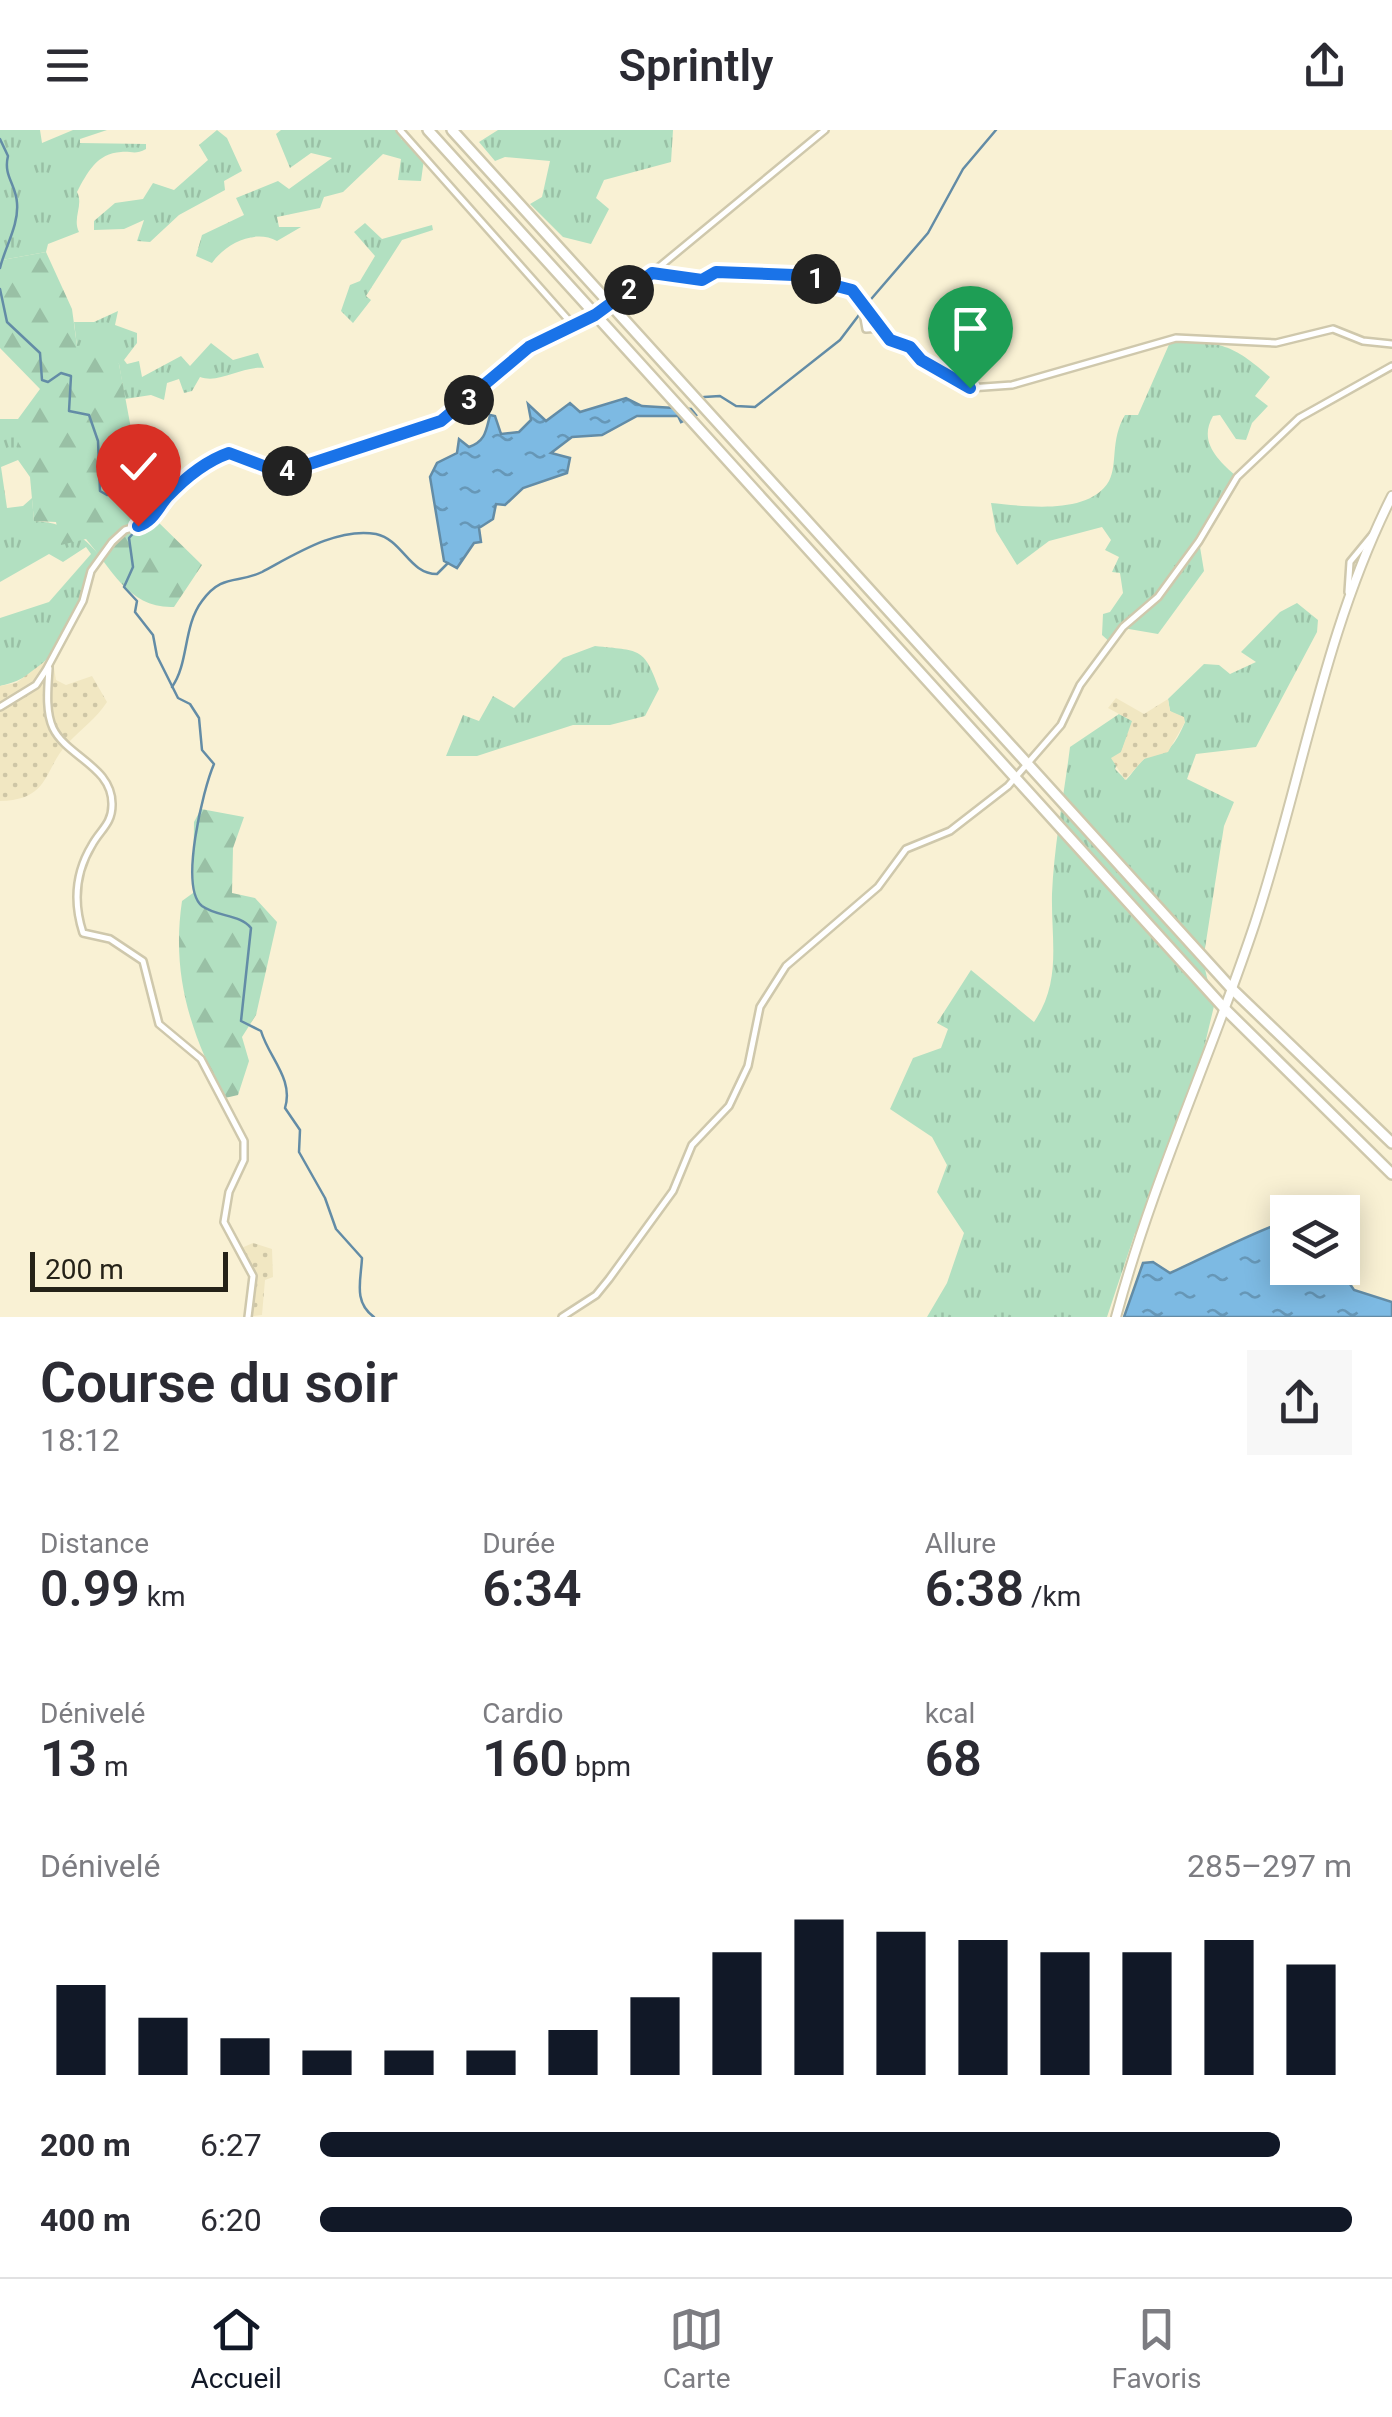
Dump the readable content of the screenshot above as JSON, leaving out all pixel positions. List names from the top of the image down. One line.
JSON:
{"scale_bar":"200 m","page":{"header":"Sprintly","pins":["1","2","3","4"],"scale":"200 m","heading":["Course du soir","18:12"],"stats":[["Distance","0.99 km"],["Durée","6:34"],["Allure","6:38 /km"],["Dénivelé","13 m"],["Cardio","160 bpm"],["kcal","68"]],"chart":["Dénivelé","285–297 m"],"list":[{"name":"200 m","note":"6:27"},{"name":"400 m","note":"6:20"}],"tabs":["Accueil","Carte","Favoris"]}}
